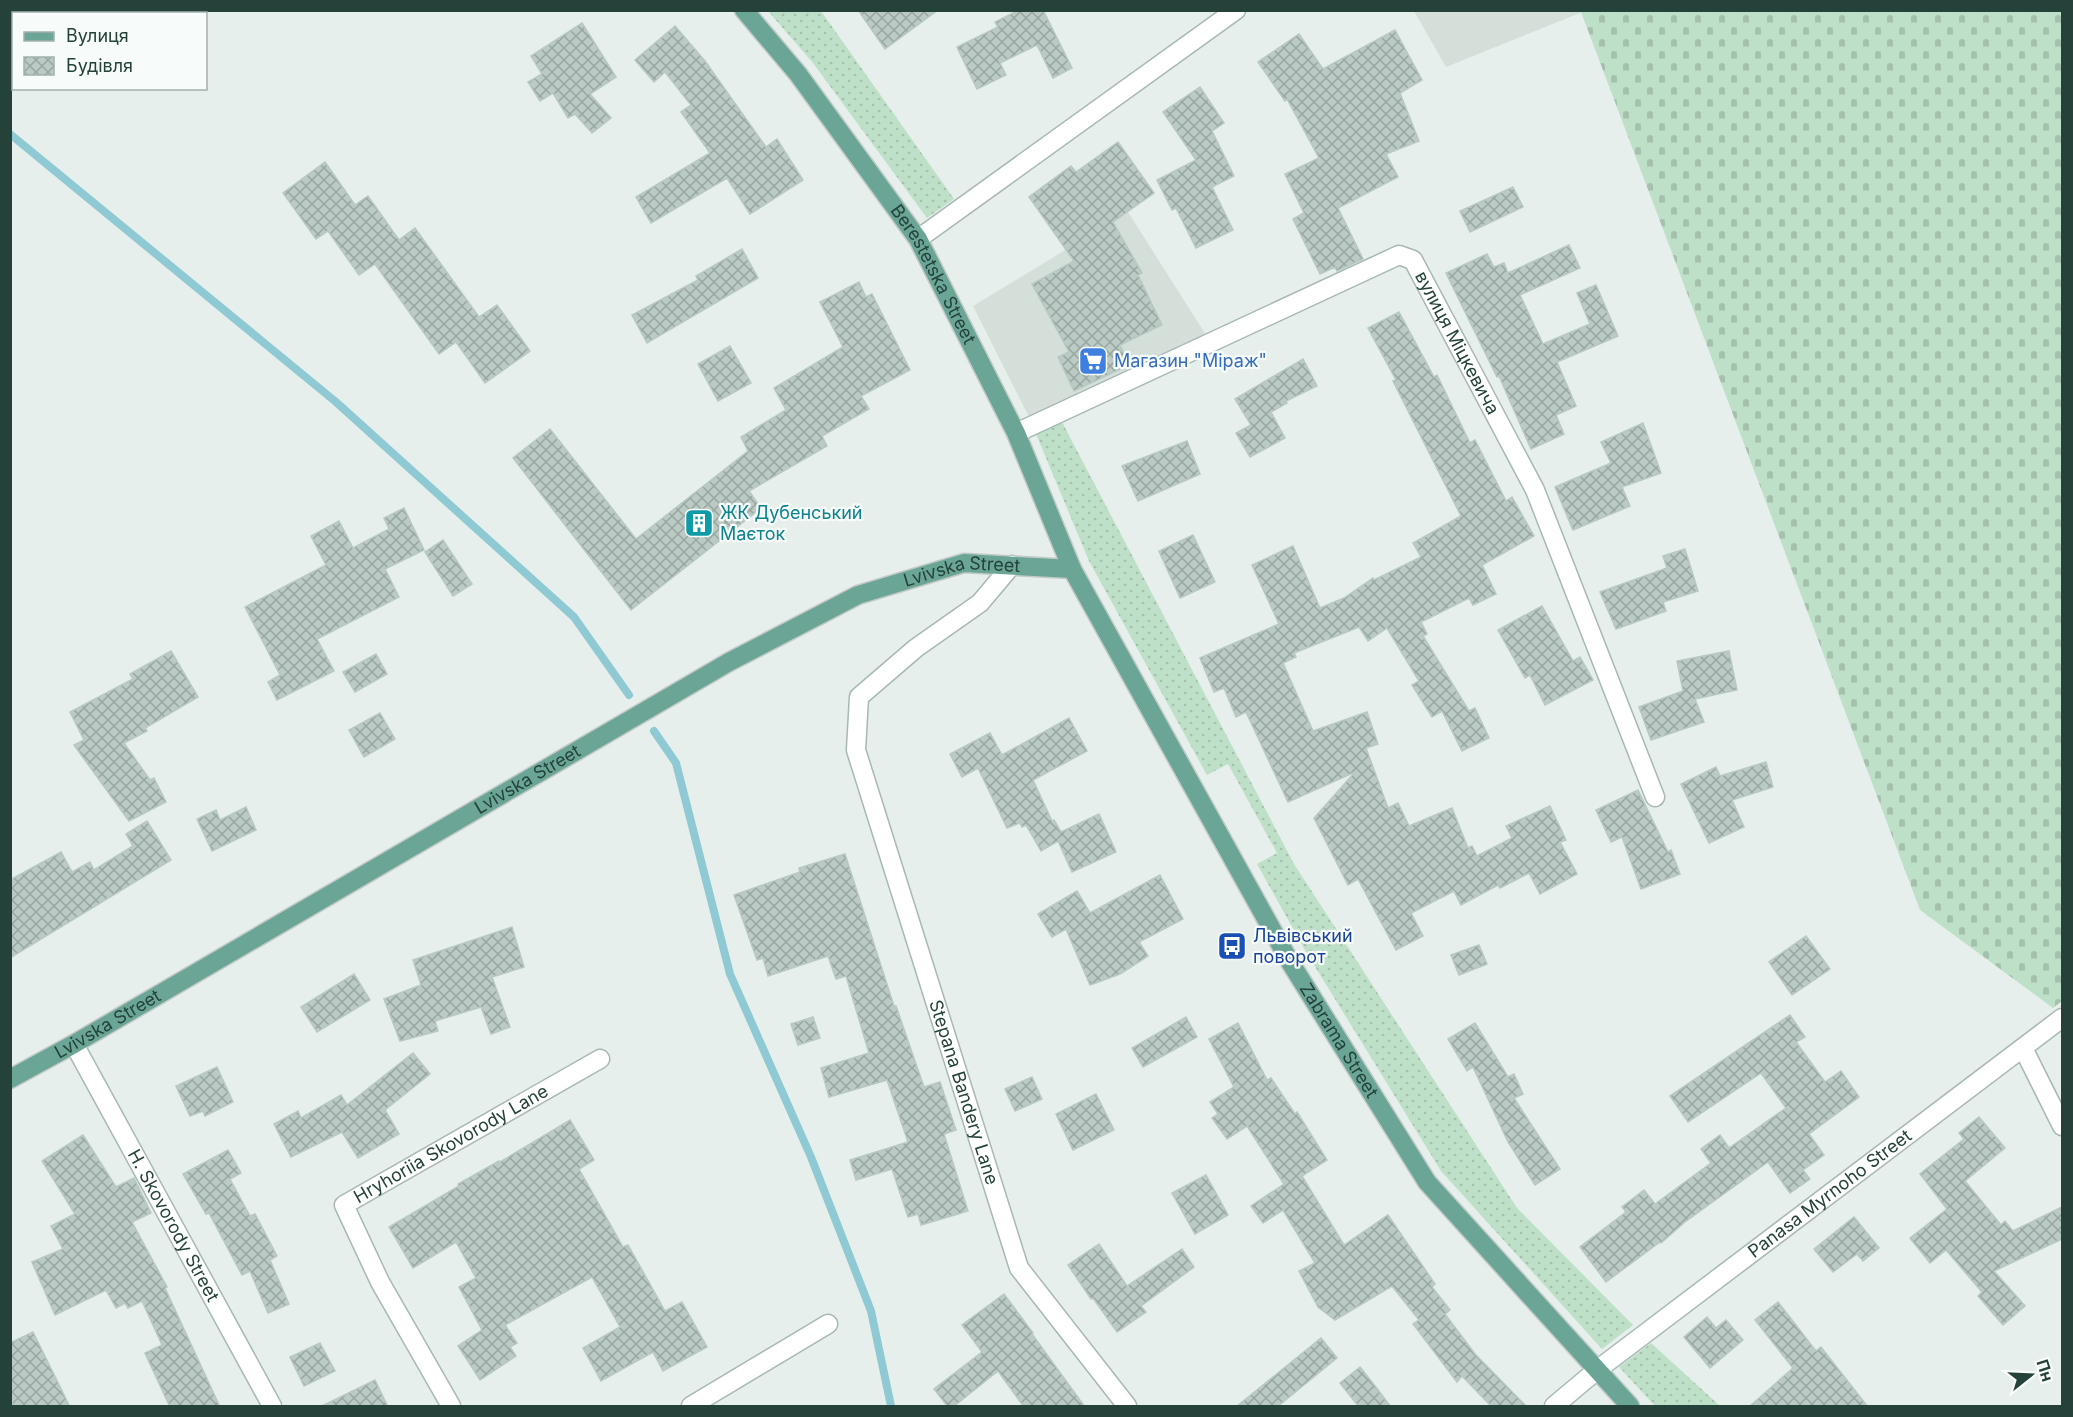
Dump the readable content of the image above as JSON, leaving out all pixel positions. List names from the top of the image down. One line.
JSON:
{"streets":{"main road":["Berestetska Street","Lvivska Street","Zabrama Street"],"street":["вулиця Міцкевича","Stepana Bandery Lane","Hryhoriia Skovorody Lane","Panasa Myrnoho Street","H. Skovorody Street"]},"crossings":[["Berestetska Street","вулиця Міцкевича"],["Berestetska Street","Lvivska Street"],["Berestetska Street","Zabrama Street"],["Lvivska Street","Zabrama Street"],["Lvivska Street","Stepana Bandery Lane"],["Lvivska Street","H. Skovorody Street"],["Zabrama Street","Panasa Myrnoho Street"]],"places":{"supermarket":["Магазин \"Міраж\""],"building":["ЖК Дубенський Маєток"],"bus stop":["Львівський поворот"]},"legend":["Вулиця","Будівля"],"north":"right"}
